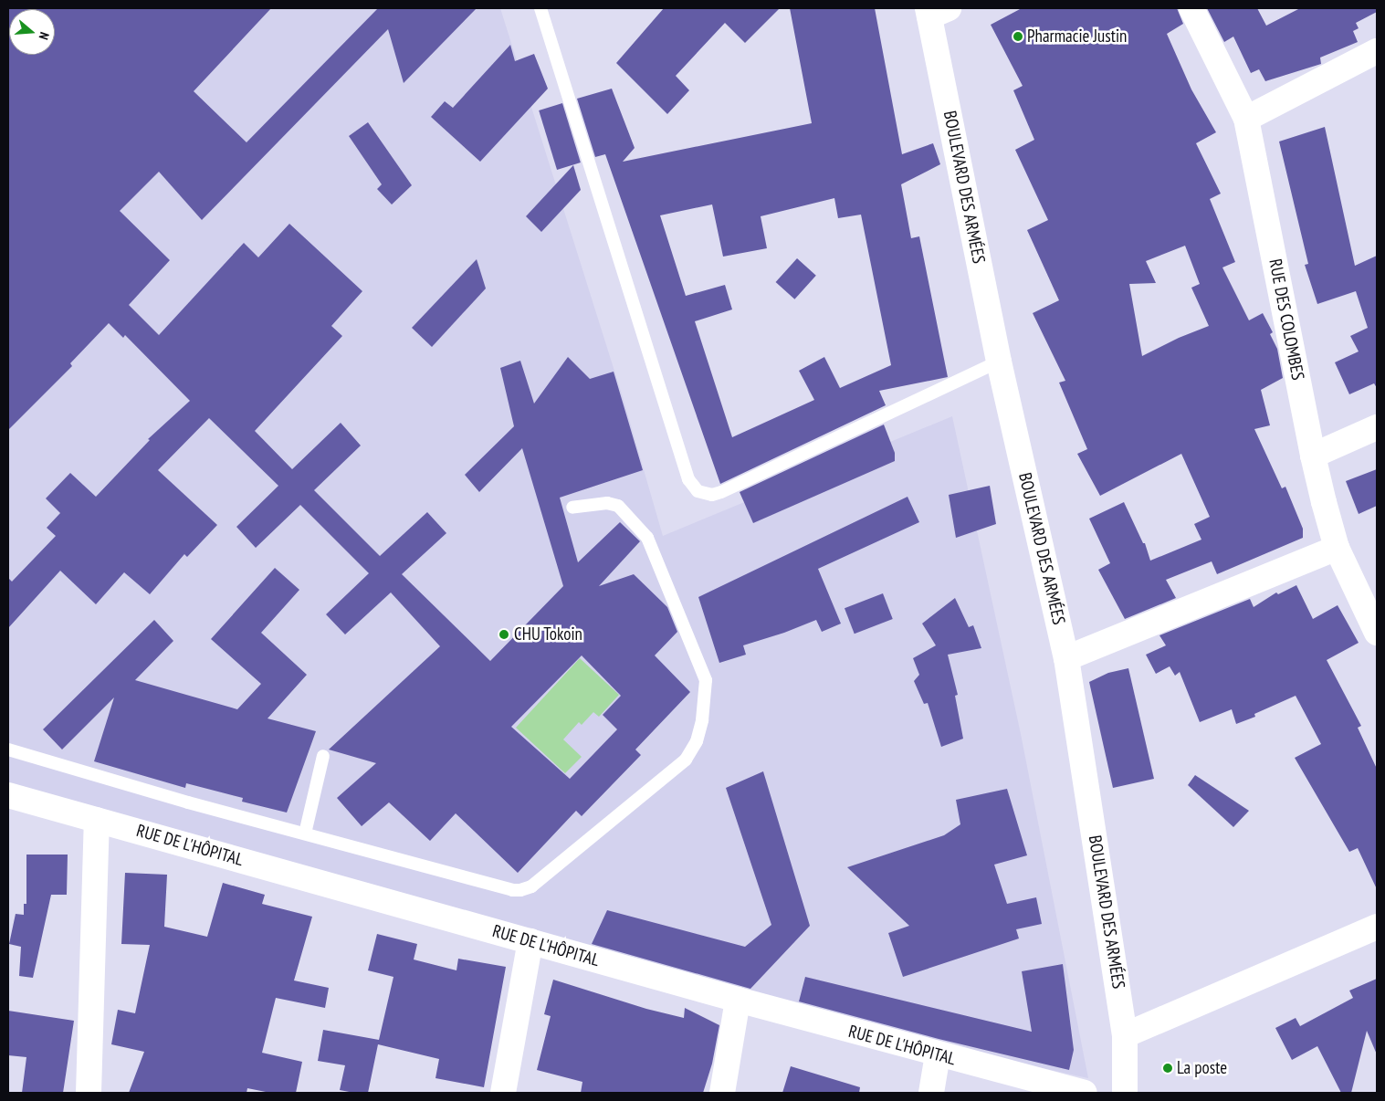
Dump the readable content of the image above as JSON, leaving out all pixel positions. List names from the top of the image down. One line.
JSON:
{"streets":{"street":["BOULEVARD DES ARMÉES","RUE DES COLOMBES","RUE DE L'HÔPITAL"]},"places":["Pharmacie Justin","CHU Tokoin","La poste"],"north":"right"}
